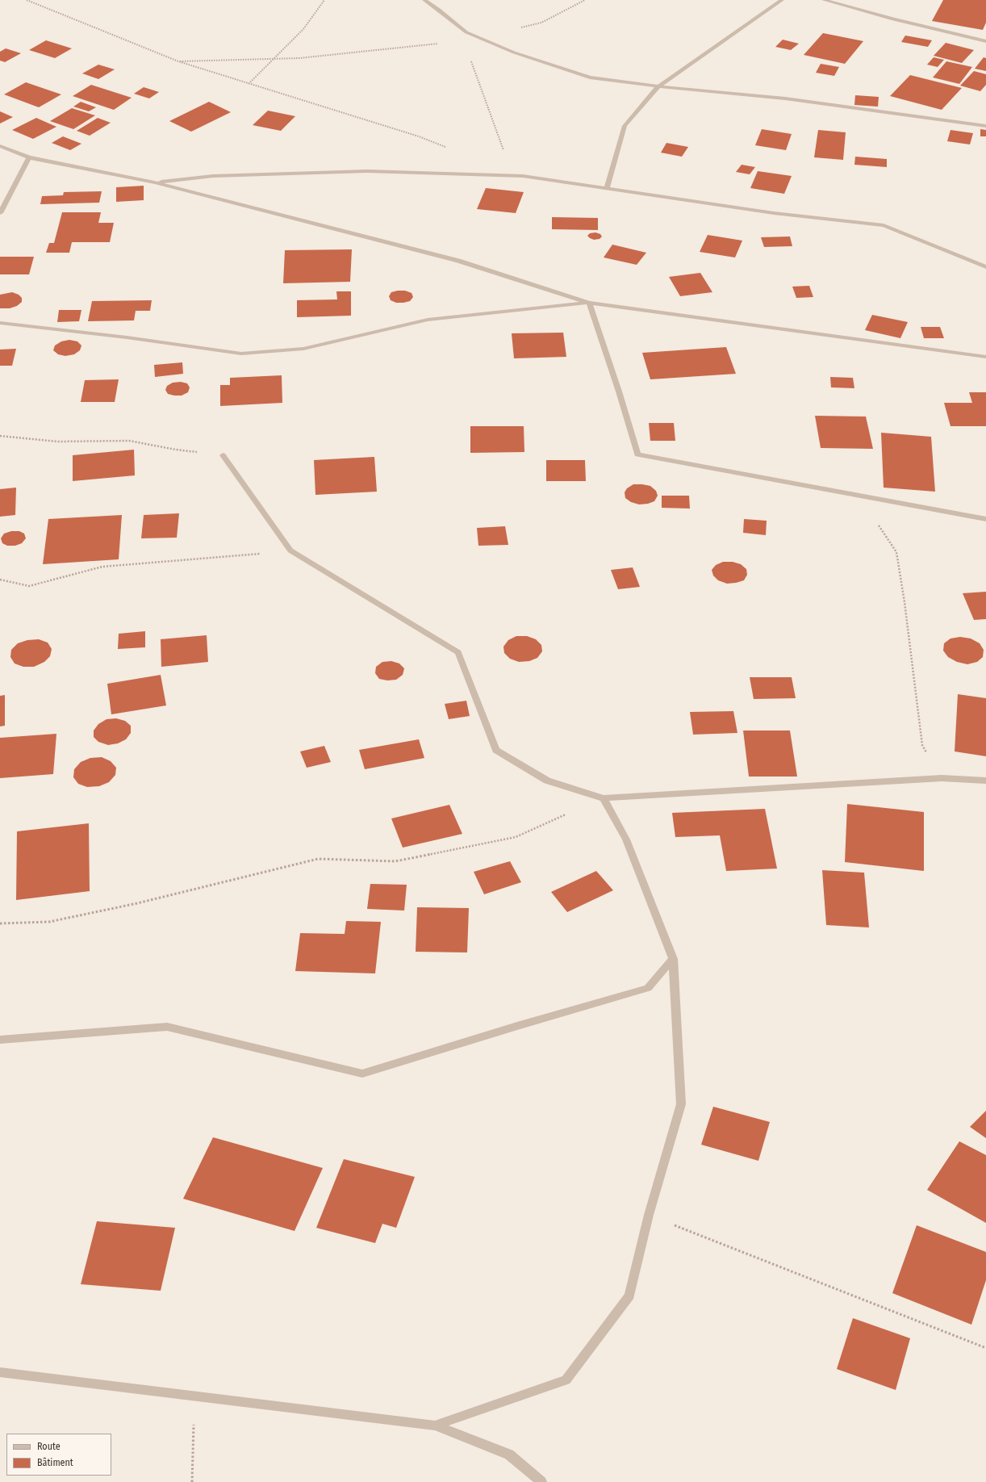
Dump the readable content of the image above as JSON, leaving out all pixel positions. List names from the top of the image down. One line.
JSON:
{"legend":["Route","Bâtiment"]}
